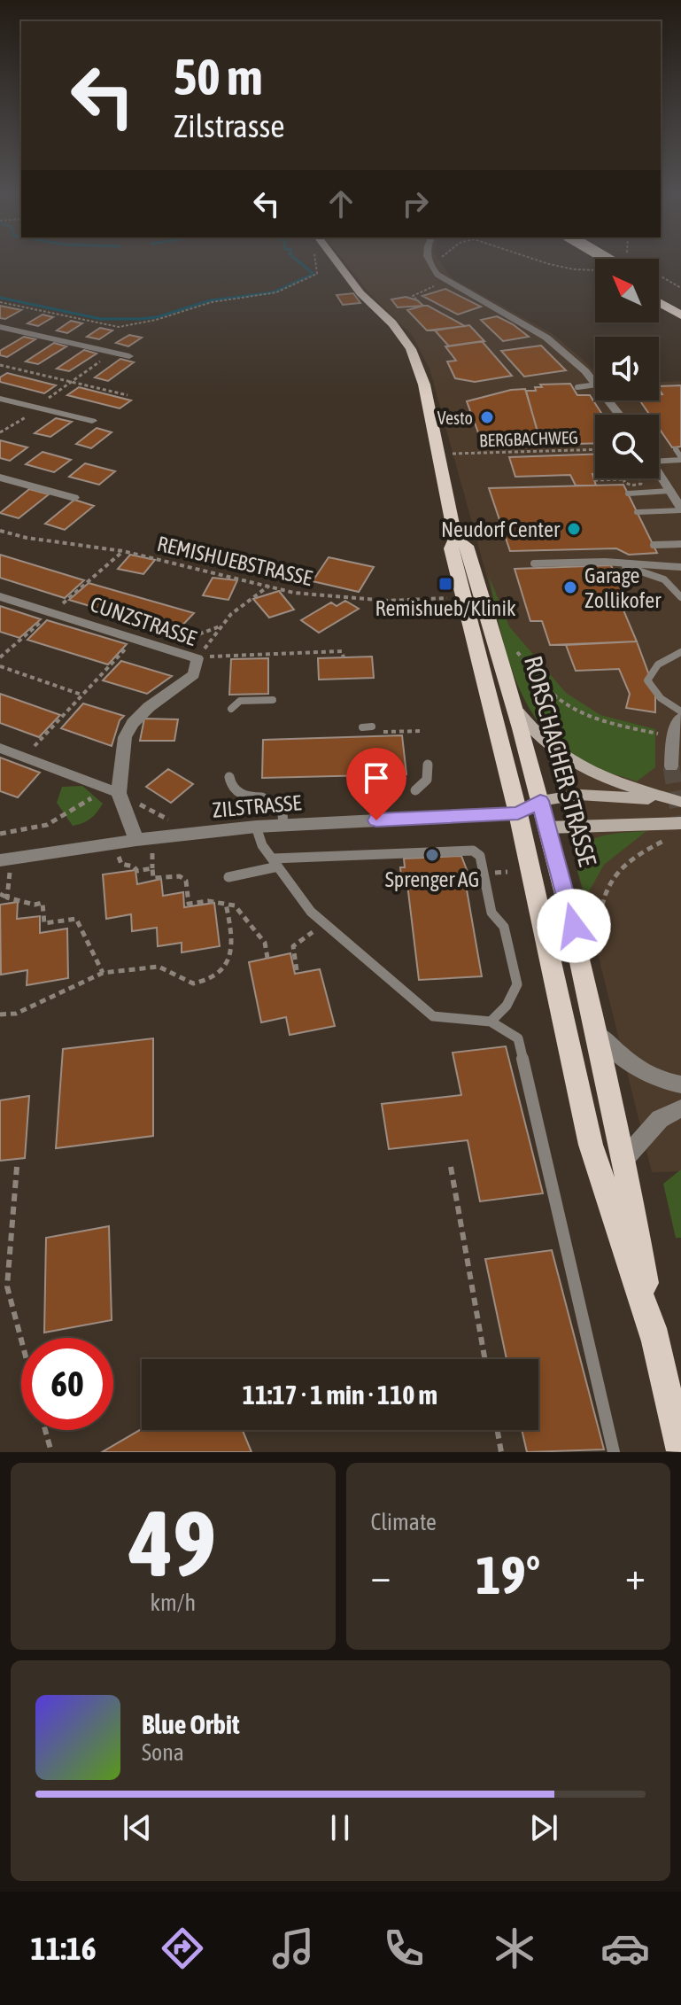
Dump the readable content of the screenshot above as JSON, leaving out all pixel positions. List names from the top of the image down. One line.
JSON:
{"streets":{"main road":["RORSCHACHER STRASSE"],"street":["CUNZSTRASSE","ZILSTRASSE"],"path":["BERGBACHWEG","REMISHUEBSTRASSE"]},"crossings":[["REMISHUEBSTRASSE","RORSCHACHER STRASSE"],["RORSCHACHER STRASSE","ZILSTRASSE"]],"places":{"other":["Vesto","Neudorf Center","Garage Zollikofer","Sprenger AG"],"transit":["Remishueb/Klinik"]},"north":"top left","page":{"turn":["50 m","Zilstrasse"],"limit":"60","trip":"11:17 · 1 min · 110 m","tile":[["49","km/h"],"Climate"],"heat":["−","19°","+"],"song":["Blue Orbit","Sona"],"tabs":"11:16"}}
